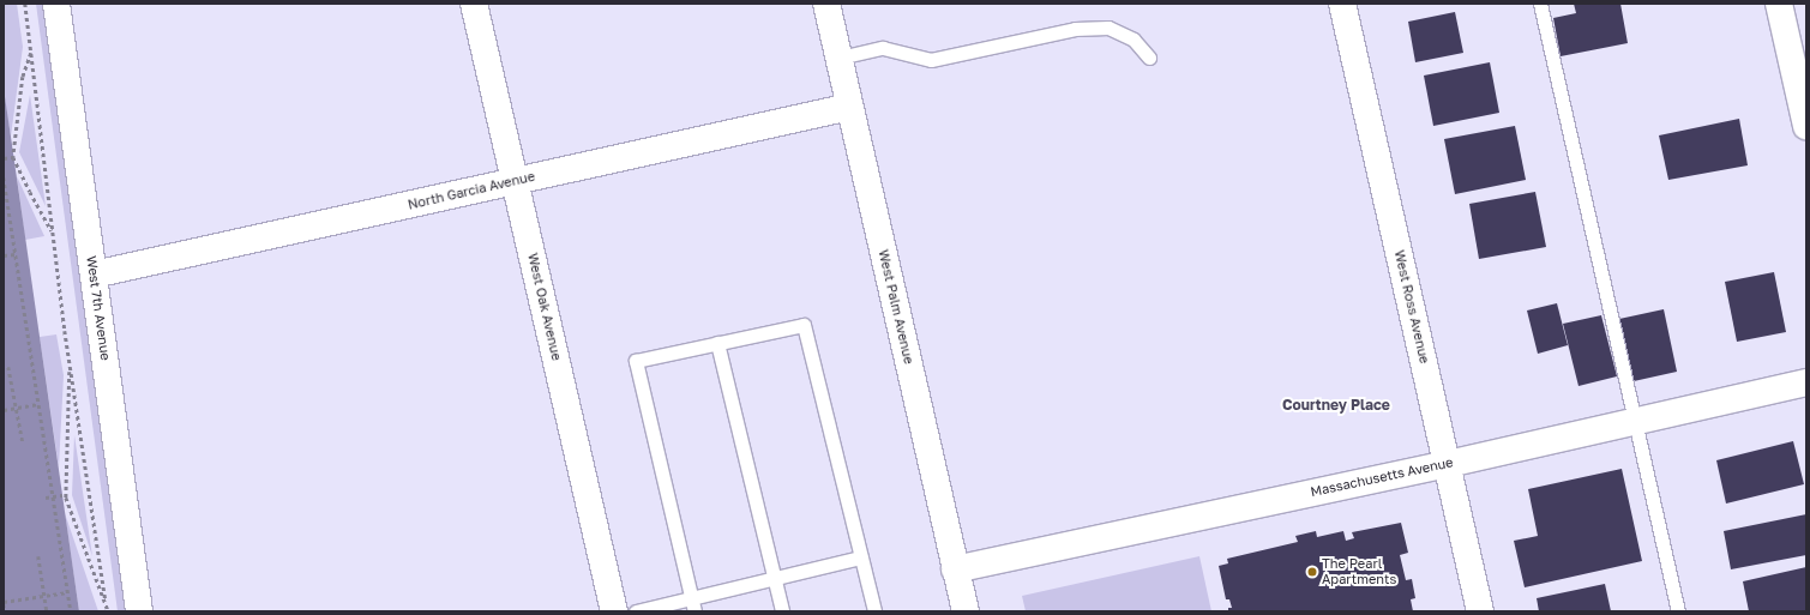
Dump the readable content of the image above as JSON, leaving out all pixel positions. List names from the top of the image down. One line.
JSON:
{"streets":{"street":["North Garcia Avenue","West Oak Avenue","West Palm Avenue","West Ross Avenue","West 7th Avenue","Massachusetts Avenue"]},"crossings":[["North Garcia Avenue","West Oak Avenue"],["North Garcia Avenue","West Palm Avenue"],["North Garcia Avenue","West 7th Avenue"],["West Palm Avenue","Massachusetts Avenue"],["West Ross Avenue","Massachusetts Avenue"]],"districts":["Courtney Place"],"places":["The Pearl Apartments"]}
